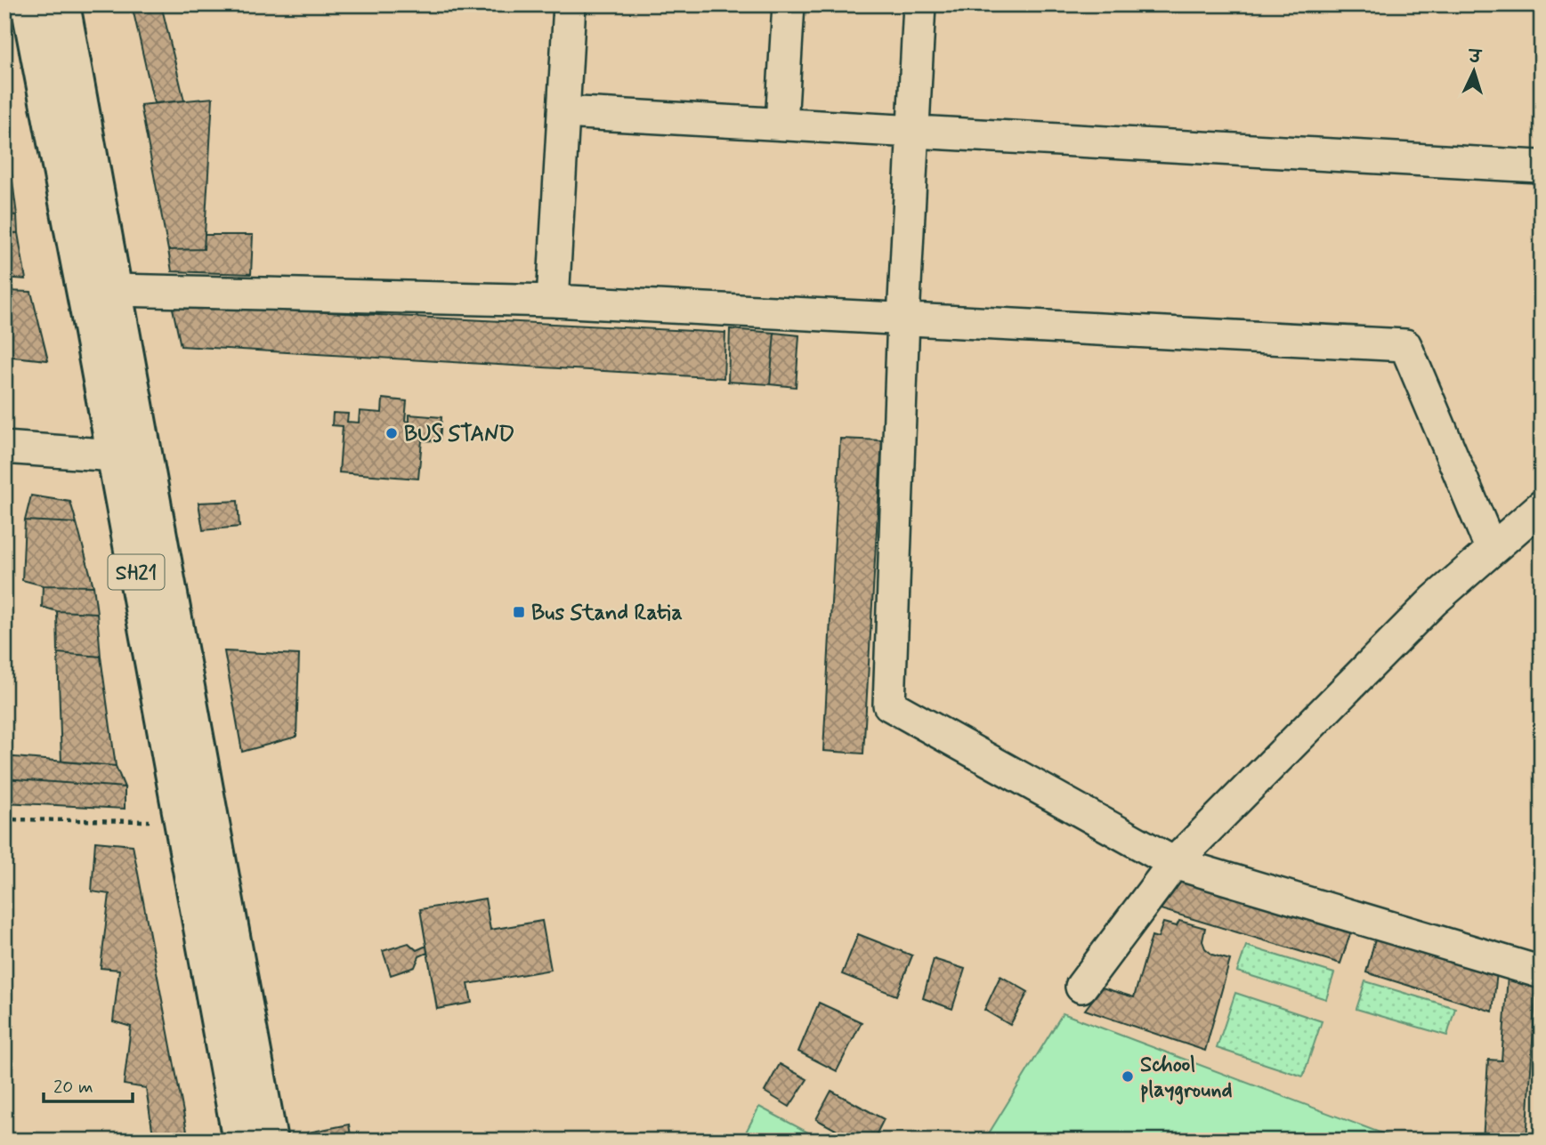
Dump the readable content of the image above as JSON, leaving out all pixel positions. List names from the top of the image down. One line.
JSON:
{"streets":{"main road":["SH21"]},"places":{"other":["BUS STAND","School playground"],"transit":["Bus Stand Ratia"]},"scale_bar":"20 m","north":"top"}
